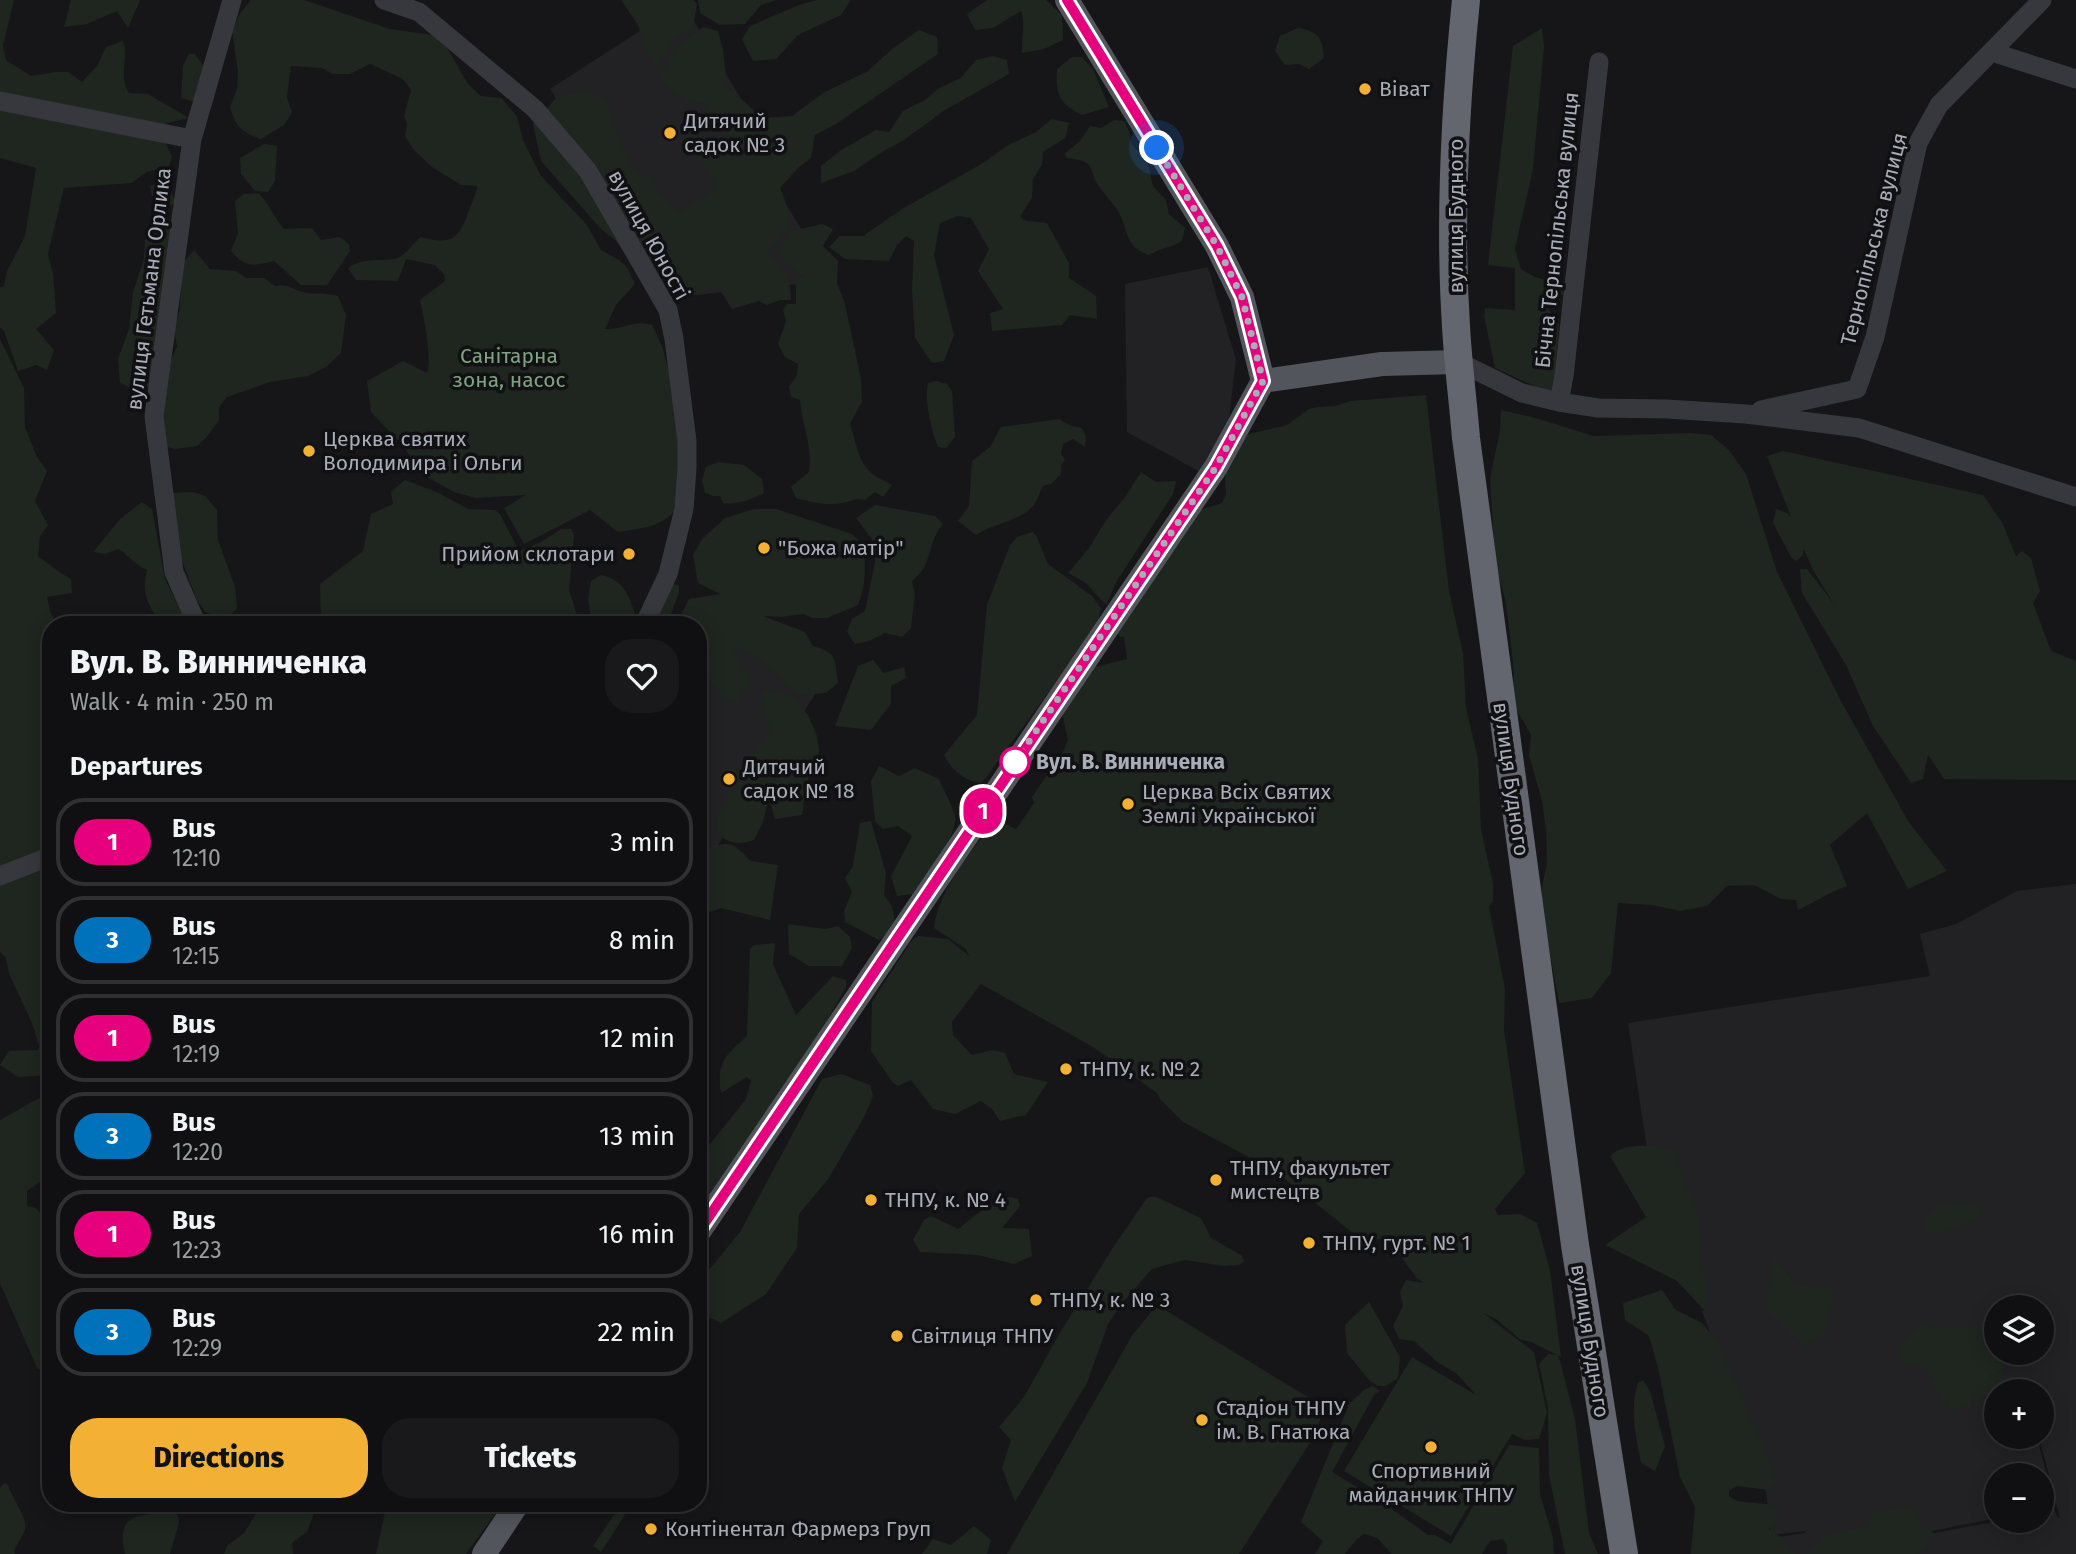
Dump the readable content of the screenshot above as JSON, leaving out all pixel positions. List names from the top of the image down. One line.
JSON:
{"streets":{"highway":["вулиця Будного"],"street":["Бічна Тернопільська вулиця","вулиця Юності","Тернопільська вулиця","вулиця Гетьмана Орлика"]},"parks":["Санітарна зона, насос"],"places":["Віват","Дитячий садок № 3","Церква святих Володимира і Ольги","\"Божа матір\"","Прийом склотари","Вул. В. Винниченка","Дитячий садок № 18","Церква Всіх Святих Землі Української","ТНПУ, к. № 2","ТНПУ, факультет мистецтв","ТНПУ, к. № 4","ТНПУ, гурт. № 1","ТНПУ, к. № 3","Світлиця ТНПУ","Стадіон ТНПУ ім. В. Гнатюка","Спортивний майданчик ТНПУ","Контінентал Фармерз Груп"],"lines":["bus line 1"],"page":{"on_map":"1","heading":[["Вул. В. Винниченка","Walk · 4 min · 250 m"],"Departures"],"list":[{"mark":"1","name":"Bus","note":"12:10","value":"3 min"},{"mark":"3","name":"Bus","note":"12:15","value":"8 min"},{"mark":"1","name":"Bus","note":"12:19","value":"12 min"},{"mark":"3","name":"Bus","note":"12:20","value":"13 min"},{"mark":"1","name":"Bus","note":"12:23","value":"16 min"},{"mark":"3","name":"Bus","note":"12:29","value":"22 min"}],"map_buttons":["+","−"],"buttons":["Directions","Tickets"]}}
